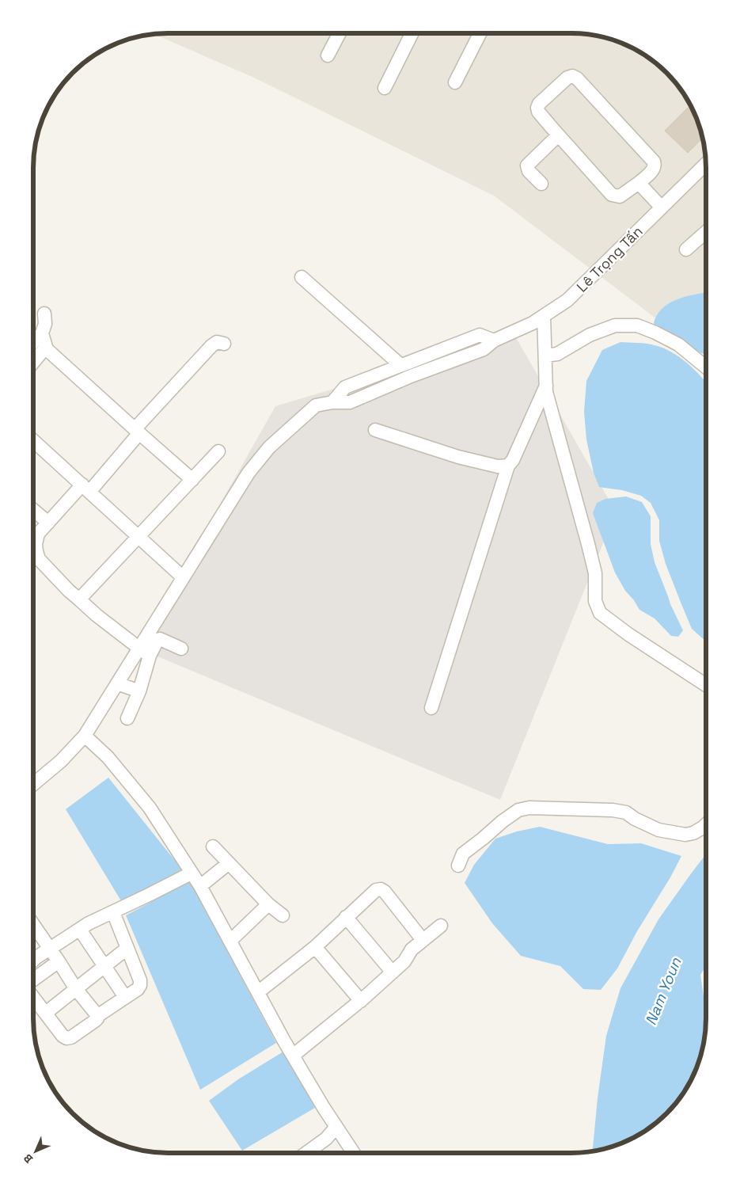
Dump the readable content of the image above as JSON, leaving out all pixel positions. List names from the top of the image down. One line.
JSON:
{"streets":{"street":["Lê Trọng Tấn"]},"water":["Nam Youn"],"north":"bottom left"}
